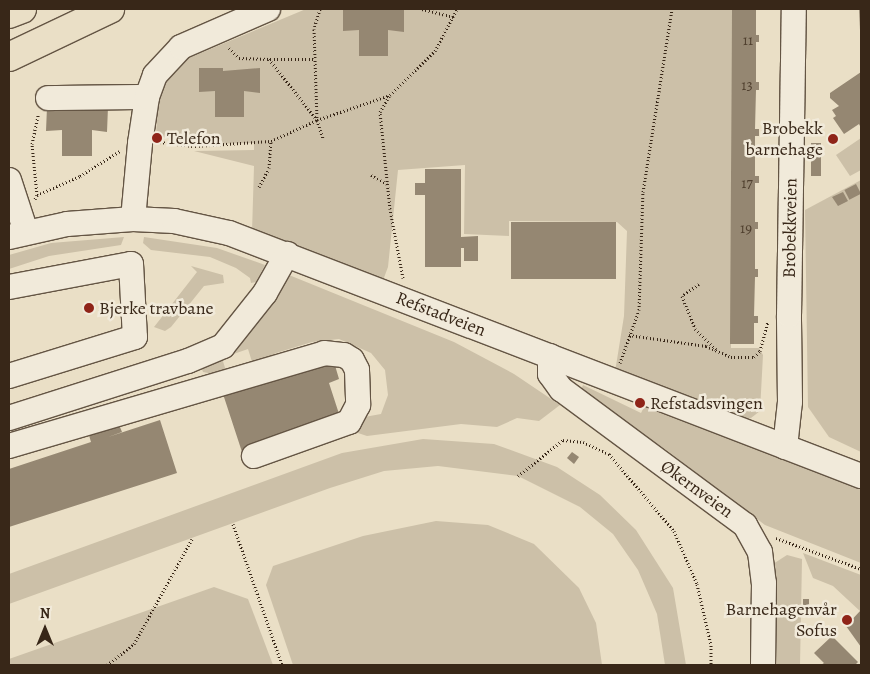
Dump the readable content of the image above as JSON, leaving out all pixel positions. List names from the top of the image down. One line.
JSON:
{"streets":{"street":["Brobekkveien","Refstadveien","Økernveien"]},"crossings":[["Brobekkveien","Refstadveien"],["Refstadveien","Økernveien"]],"places":["Telefon","Brobekk barnehage","Bjerke travbane","Refstadsvingen","Barnehagenvår Sofus"],"house_numbers":["11","13","17","19"],"north":"top"}
